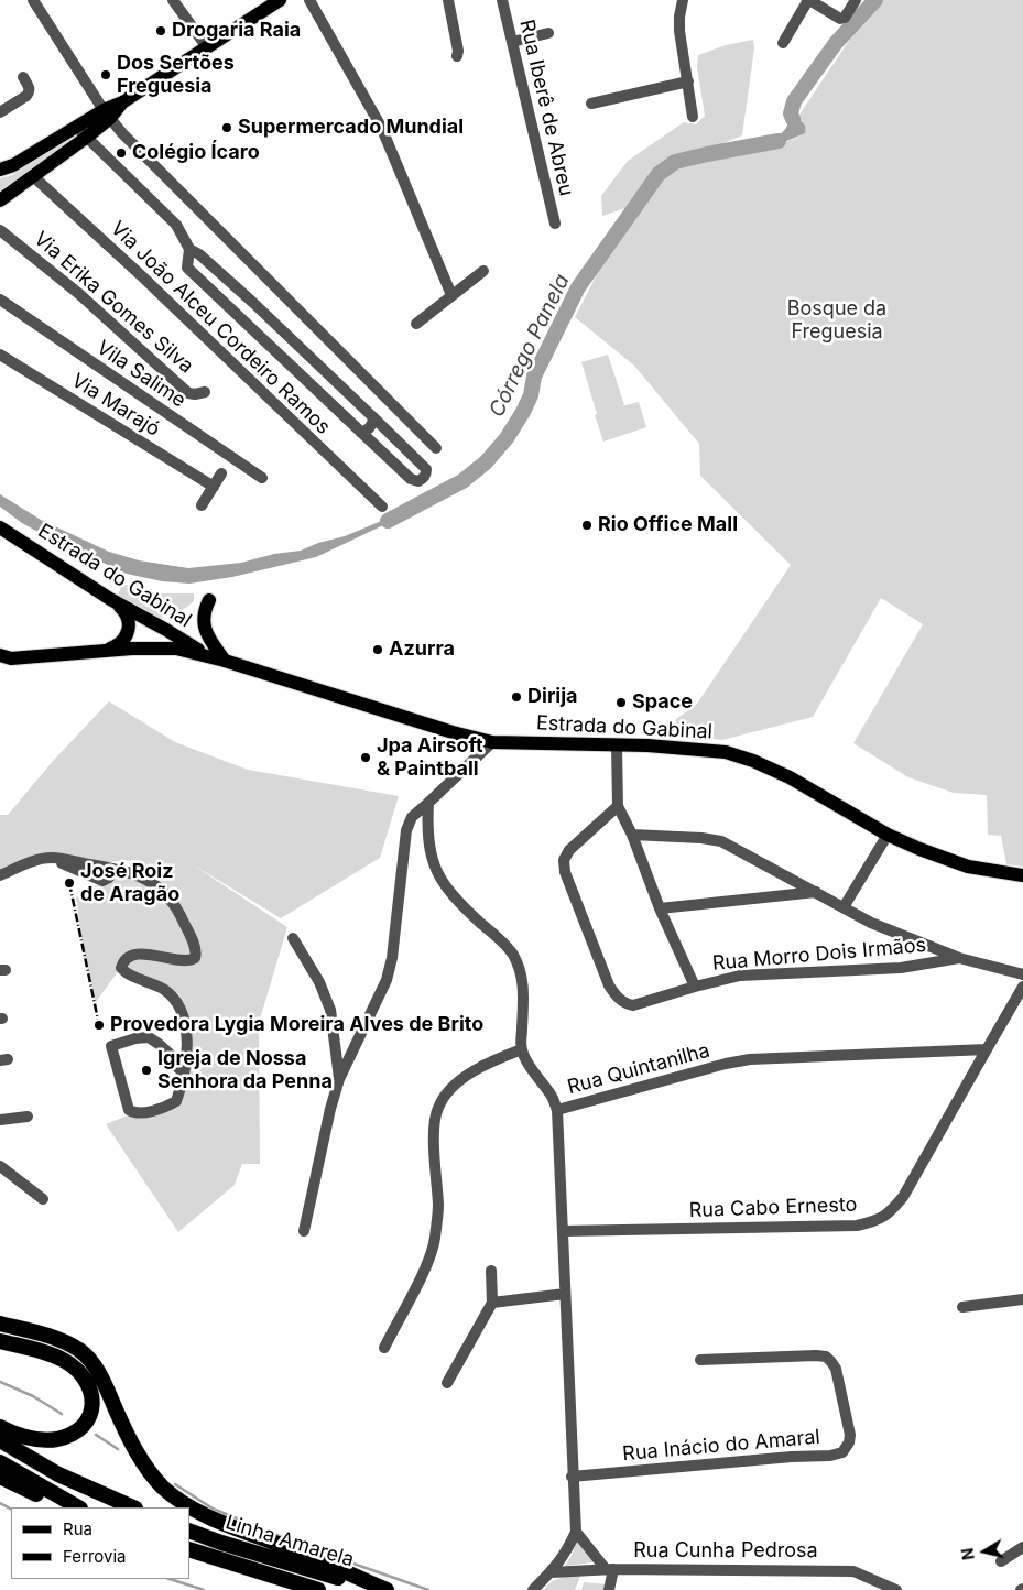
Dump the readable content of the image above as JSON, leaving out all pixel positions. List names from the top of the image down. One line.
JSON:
{"streets":{"highway":["Linha Amarela"],"main road":["Estrada do Gabinal"],"street":["Rua Iberê de Abreu","Via Erika Gomes Silva","Via João Alceu Cordeiro Ramos","Vila Salime","Via Marajó","Rua Morro Dois Irmãos","Rua Quintanilha","Rua Cabo Ernesto","Rua Inácio do Amaral","Rua Cunha Pedrosa"]},"crossings":[["Rua Quintanilha","Rua Cabo Ernesto"],["Rua Quintanilha","Rua Inácio do Amaral"],["Rua Quintanilha","Rua Cunha Pedrosa"]],"water":["Córrego Panela"],"parks":["Bosque da Freguesia"],"places":["Drogaria Raia","Dos Sertões Freguesia","Supermercado Mundial","Colégio Ícaro","Rio Office Mall","Azurra","Dirija","Space","Jpa Airsoft & Paintball","José Roiz de Aragão","Provedora Lygia Moreira Alves de Brito","Igreja de Nossa Senhora da Penna"],"legend":["Rua","Ferrovia"],"north":"left"}
